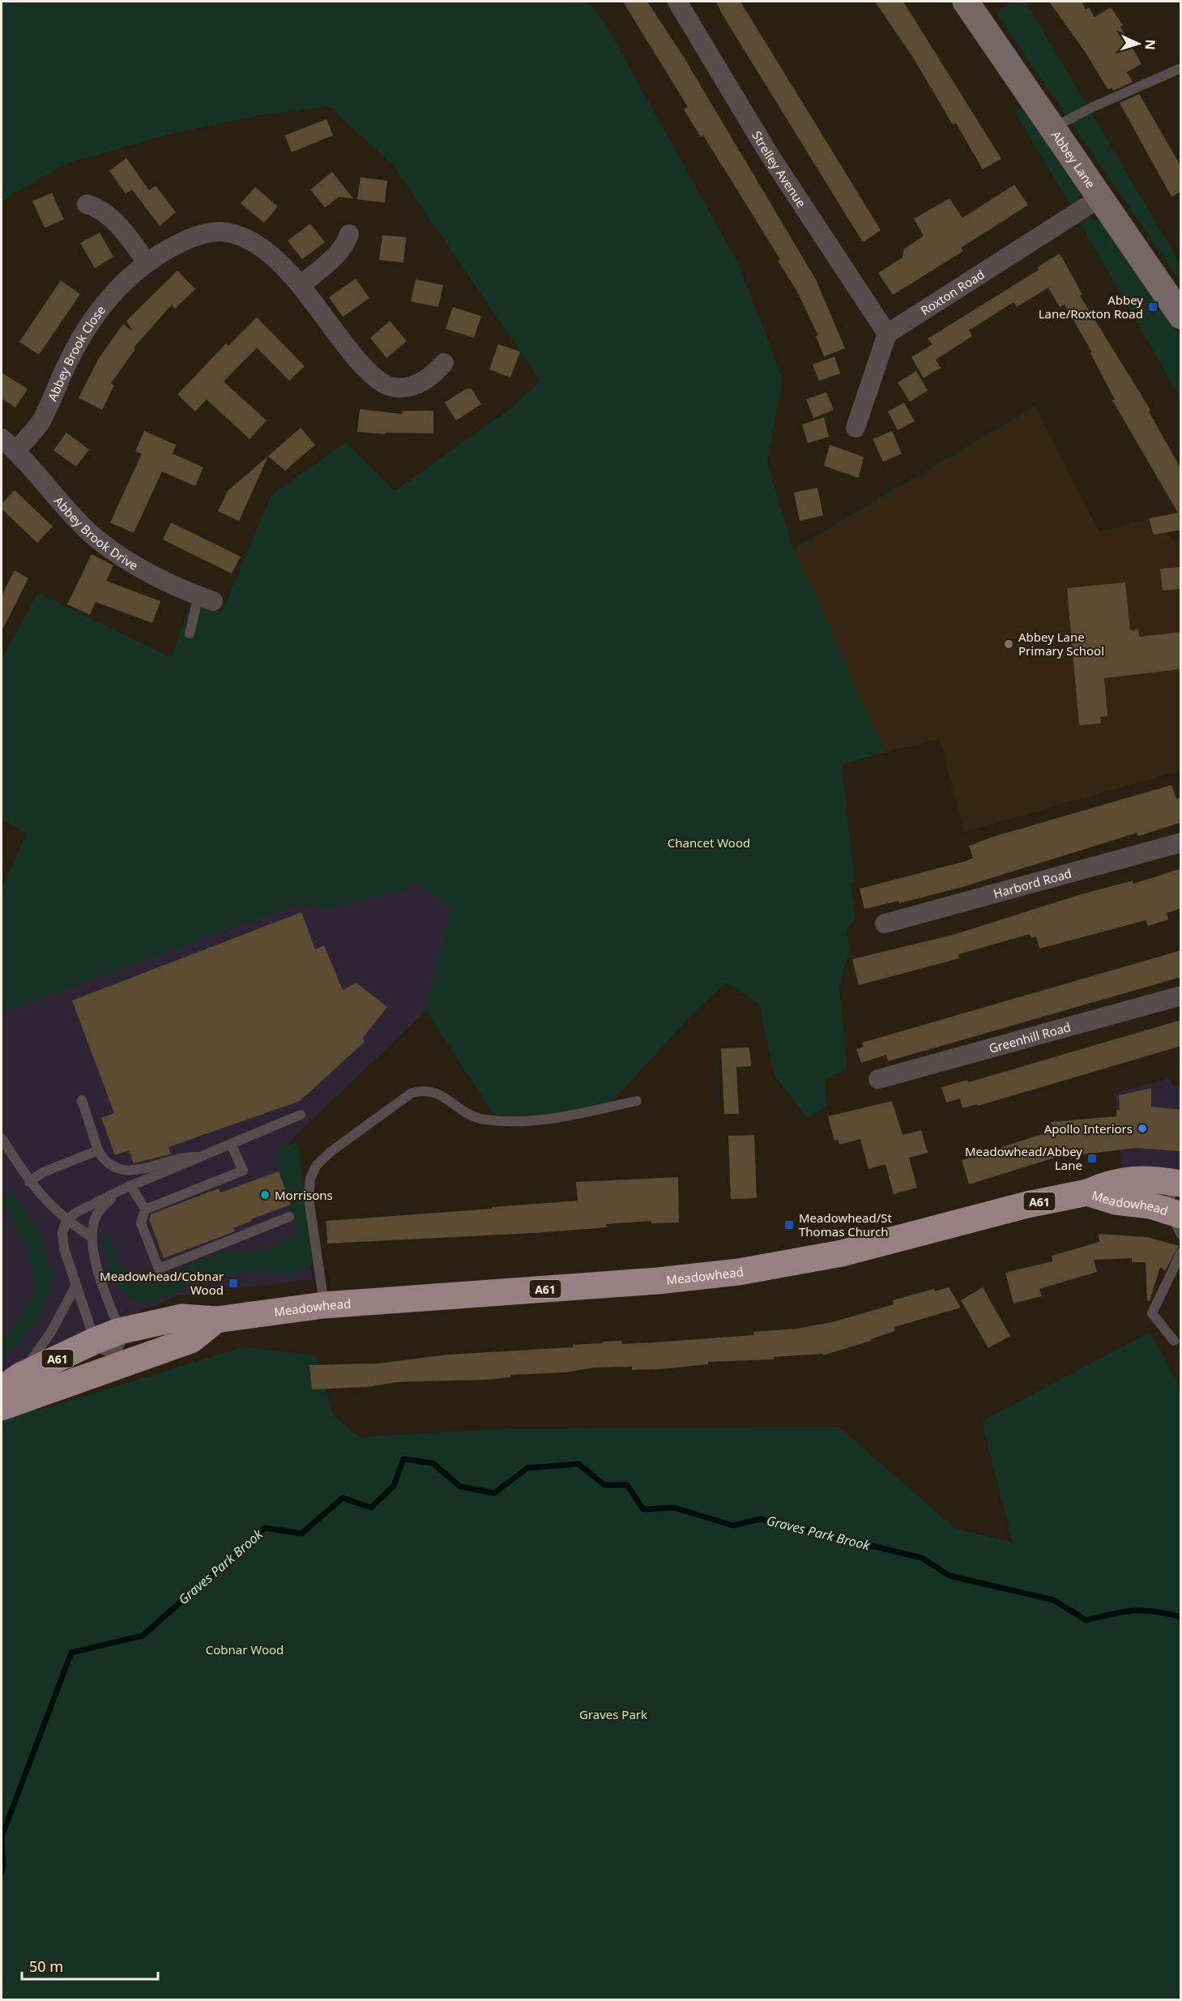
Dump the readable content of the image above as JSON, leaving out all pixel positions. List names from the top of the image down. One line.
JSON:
{"streets":{"highway":["A61","Meadowhead"],"main road":["Abbey Lane"],"street":["Strelley Avenue","Roxton Road","Abbey Brook Close","Abbey Brook Drive","Harbord Road","Greenhill Road"]},"crossings":[["Abbey Lane","Roxton Road"],["Strelley Avenue","Roxton Road"],["Abbey Brook Close","Abbey Brook Drive"],["A61","Meadowhead"]],"water":["Graves Park Brook"],"parks":["Chancet Wood","Cobnar Wood","Graves Park"],"places":{"transit":["Abbey Lane/Roxton Road","Meadowhead/Abbey Lane","Meadowhead/St Thomas Church","Meadowhead/Cobnar Wood"],"other":["Abbey Lane Primary School","Apollo Interiors","Morrisons"]},"scale_bar":"50 m","north":"right"}
